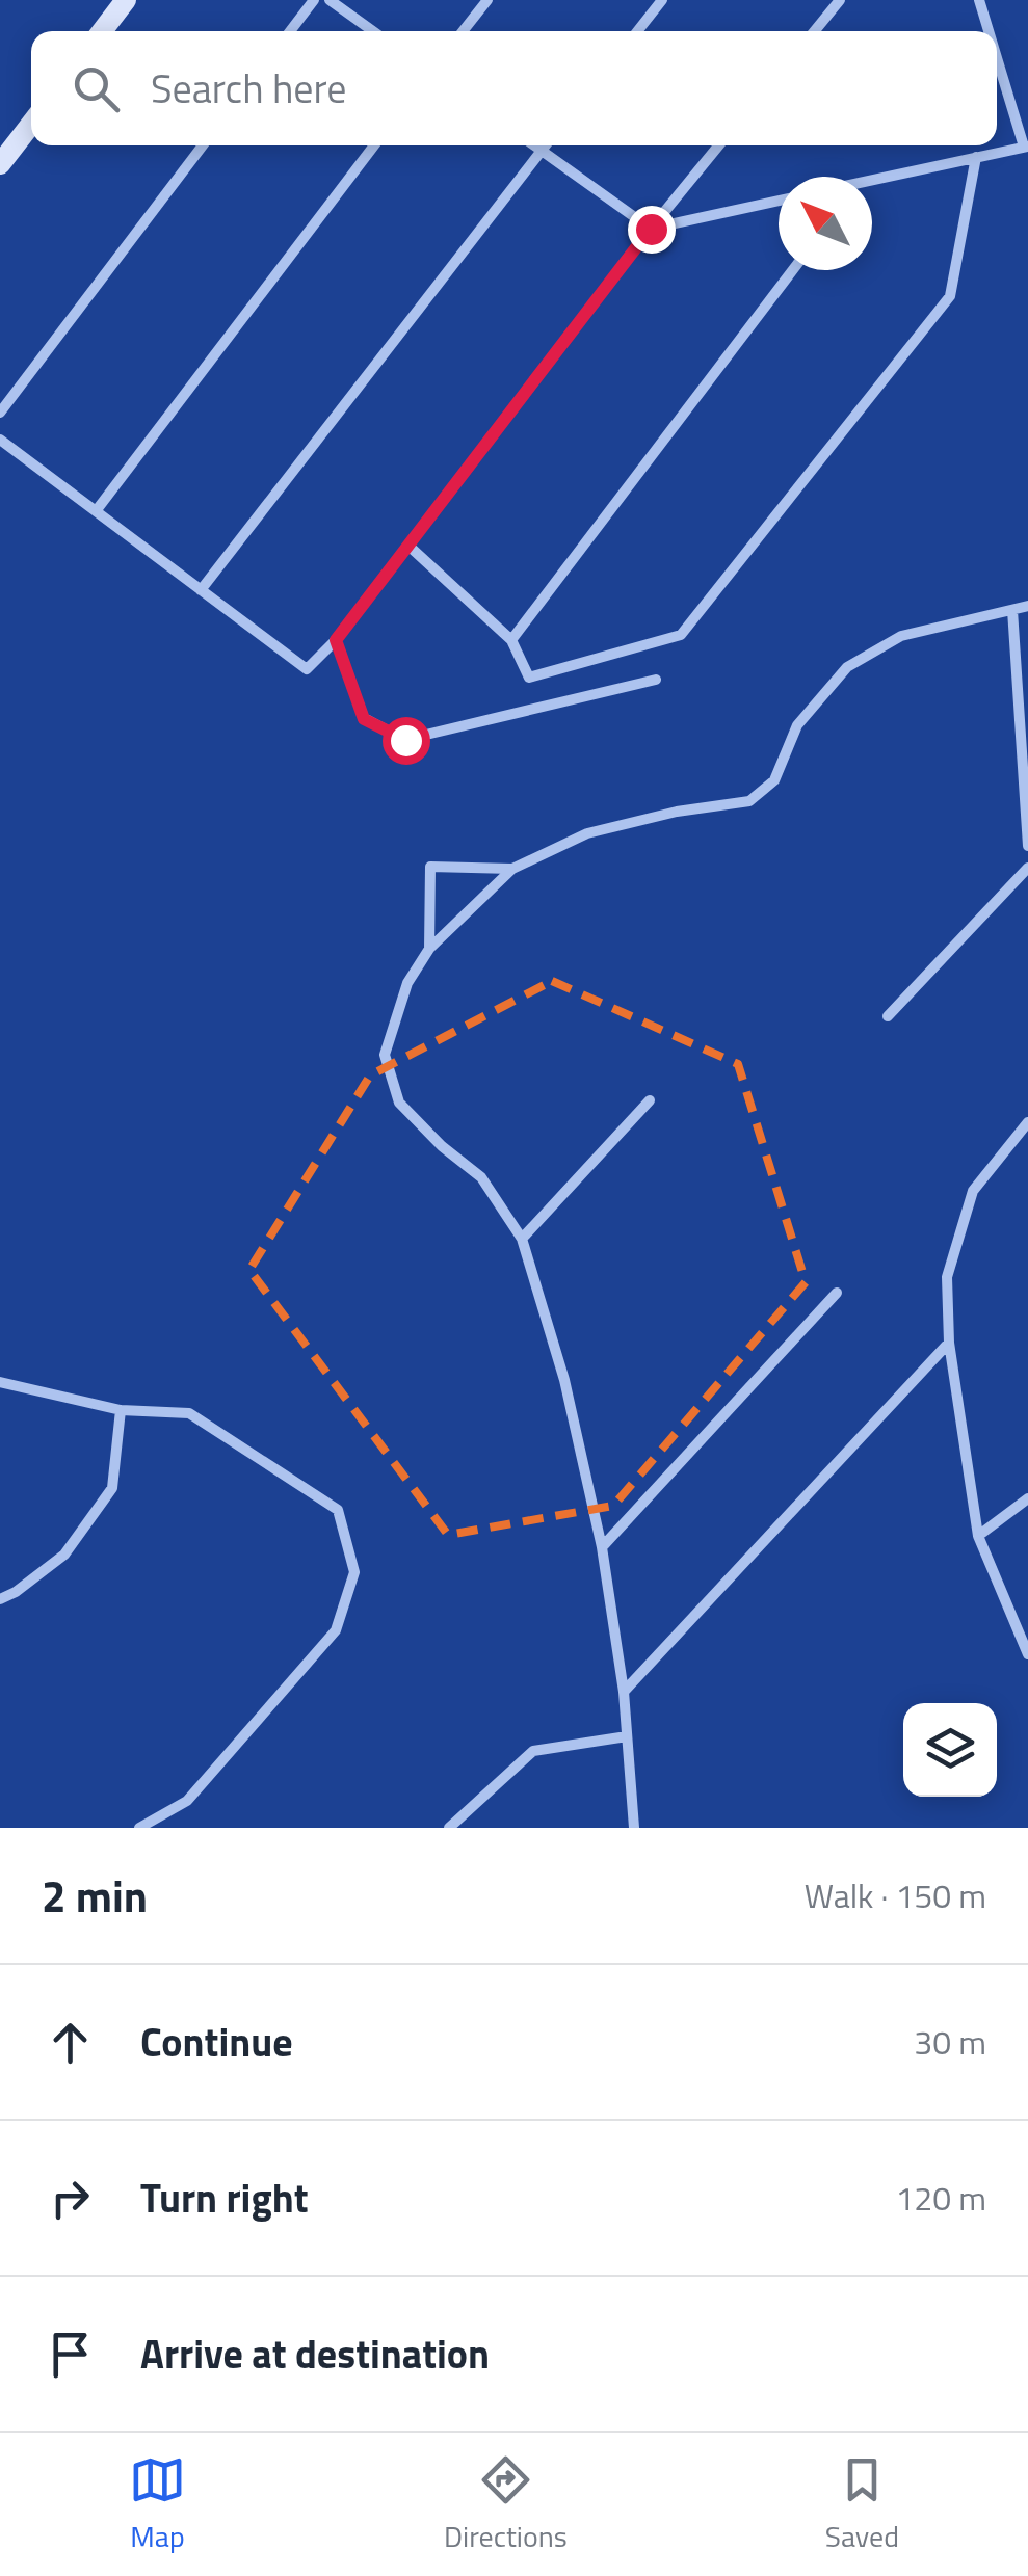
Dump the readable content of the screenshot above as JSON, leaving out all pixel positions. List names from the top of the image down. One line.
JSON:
{"north":"top left","page":{"search":"Search here","heading":["2 min","Walk · 150 m"],"list":[["Continue","30 m"],["Turn right","120 m"],"Arrive at destination"],"nav":["Map","Directions","Saved"]}}
